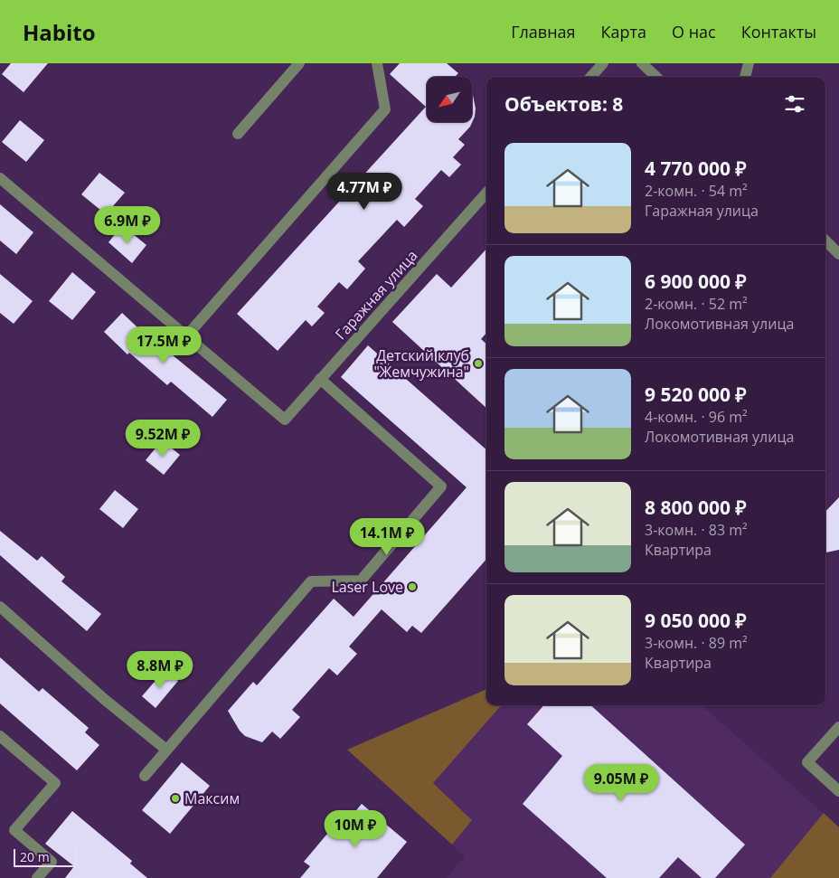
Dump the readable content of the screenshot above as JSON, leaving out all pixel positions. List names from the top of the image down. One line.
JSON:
{"streets":{"street":["Гаражная улица"]},"places":["Детский клуб \"Жемчужина\"","Laser Love","Максим"],"scale_bar":"20 m","north":"bottom left","page":{"header":"Habito","nav":["Главная","Карта","О нас","Контакты"],"heading":"Объектов: 8","list":[{"name":"4 770 000 ₽","note":"2-комн. · 54 m² · Гаражная улица"},{"name":"6 900 000 ₽","note":"2-комн. · 52 m² · Локомотивная улица"},{"name":"9 520 000 ₽","note":"4-комн. · 96 m² · Локомотивная улица"},{"name":"8 800 000 ₽","note":"3-комн. · 83 m² · Квартира"},{"name":"9 050 000 ₽","note":"3-комн. · 89 m² · Квартира"}],"price":["4.77M ₽","6.9M ₽","17.5M ₽","9.52M ₽","14.1M ₽","8.8M ₽","9.05M ₽","10M ₽"],"scale":"20 m"}}
